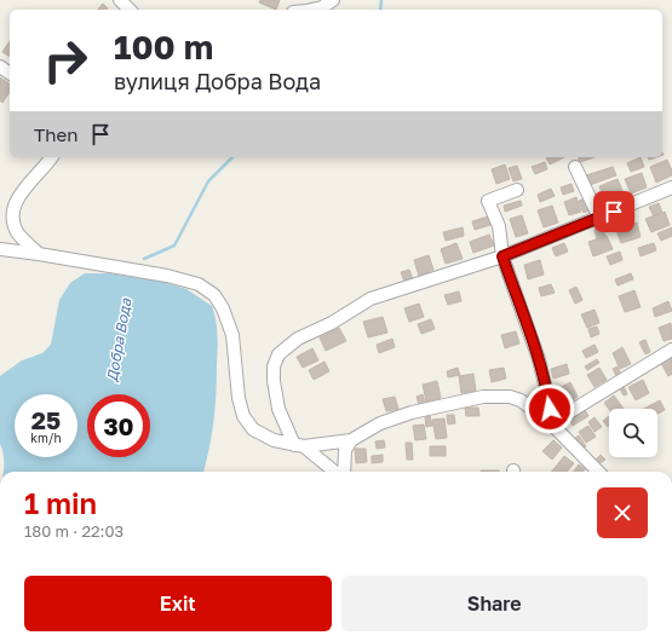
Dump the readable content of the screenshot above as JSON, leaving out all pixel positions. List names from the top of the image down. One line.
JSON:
{"water":["Добра Вода"],"page":{"turn":["100 m","вулиця Добра Вода"],"then":"Then","speed":"25 km/h","limit":"30","heading":["1 min","180 m · 22:03"],"buttons":["Exit","Share"]}}
